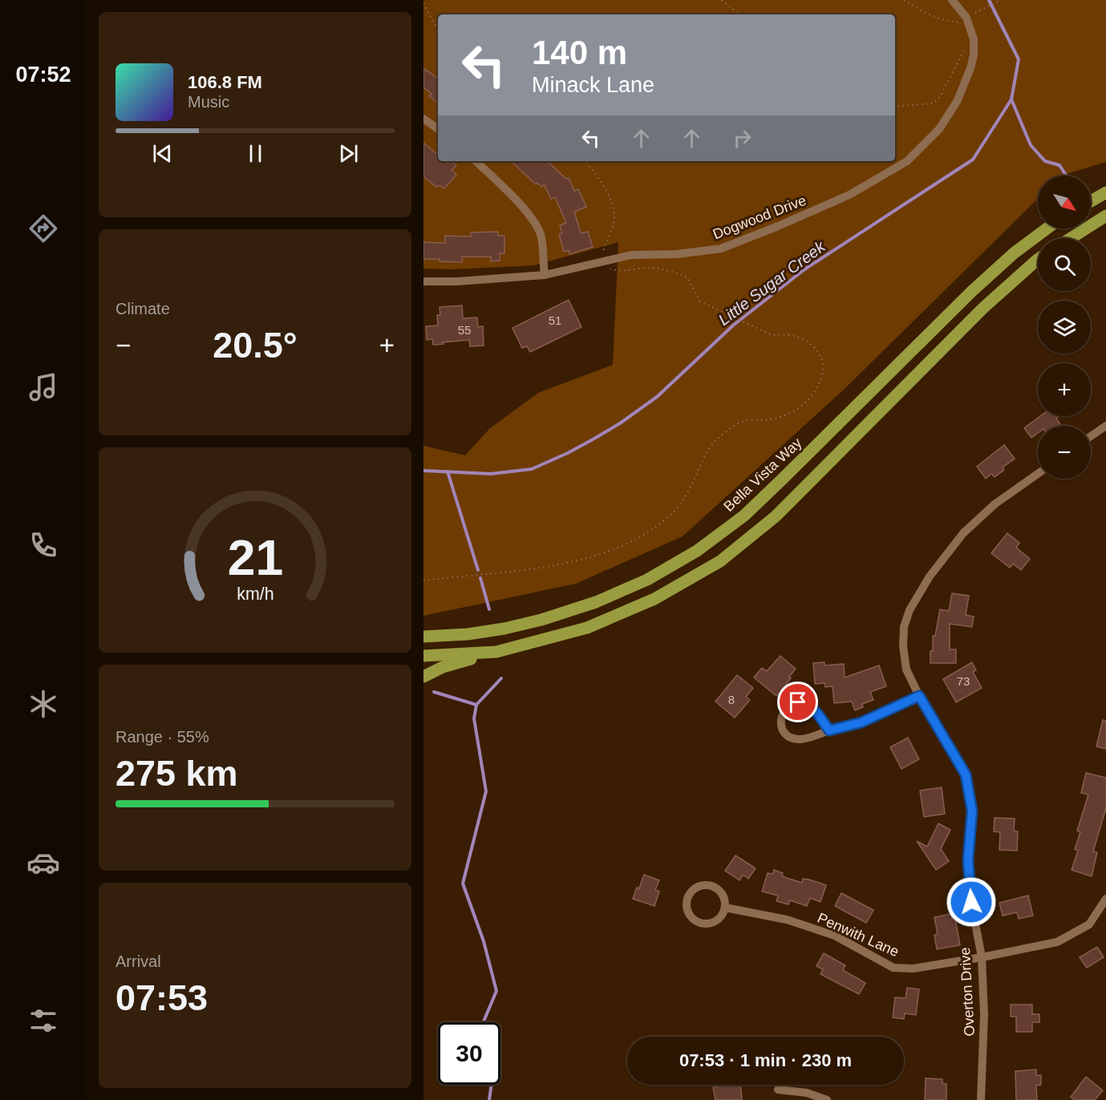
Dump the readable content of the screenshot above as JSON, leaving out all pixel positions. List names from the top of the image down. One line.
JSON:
{"streets":{"main road":["Bella Vista Way"],"street":["Dogwood Drive","Penwith Lane","Overton Drive"]},"crossings":[["Penwith Lane","Overton Drive"]],"water":["Little Sugar Creek"],"house_numbers":["51","55","73","8"],"north":"bottom right","page":{"tabs":"07:52","turn":["140 m","Minack Lane"],"song":["106.8 FM","Music"],"map_buttons":["+","−"],"tile":["Climate",["Range · 55%","275 km"],["Arrival","07:53"]],"heat":["−","20.5°","+"],"limit":"30","trip":"07:53 · 1 min · 230 m","gauge":["21","km/h"]}}
